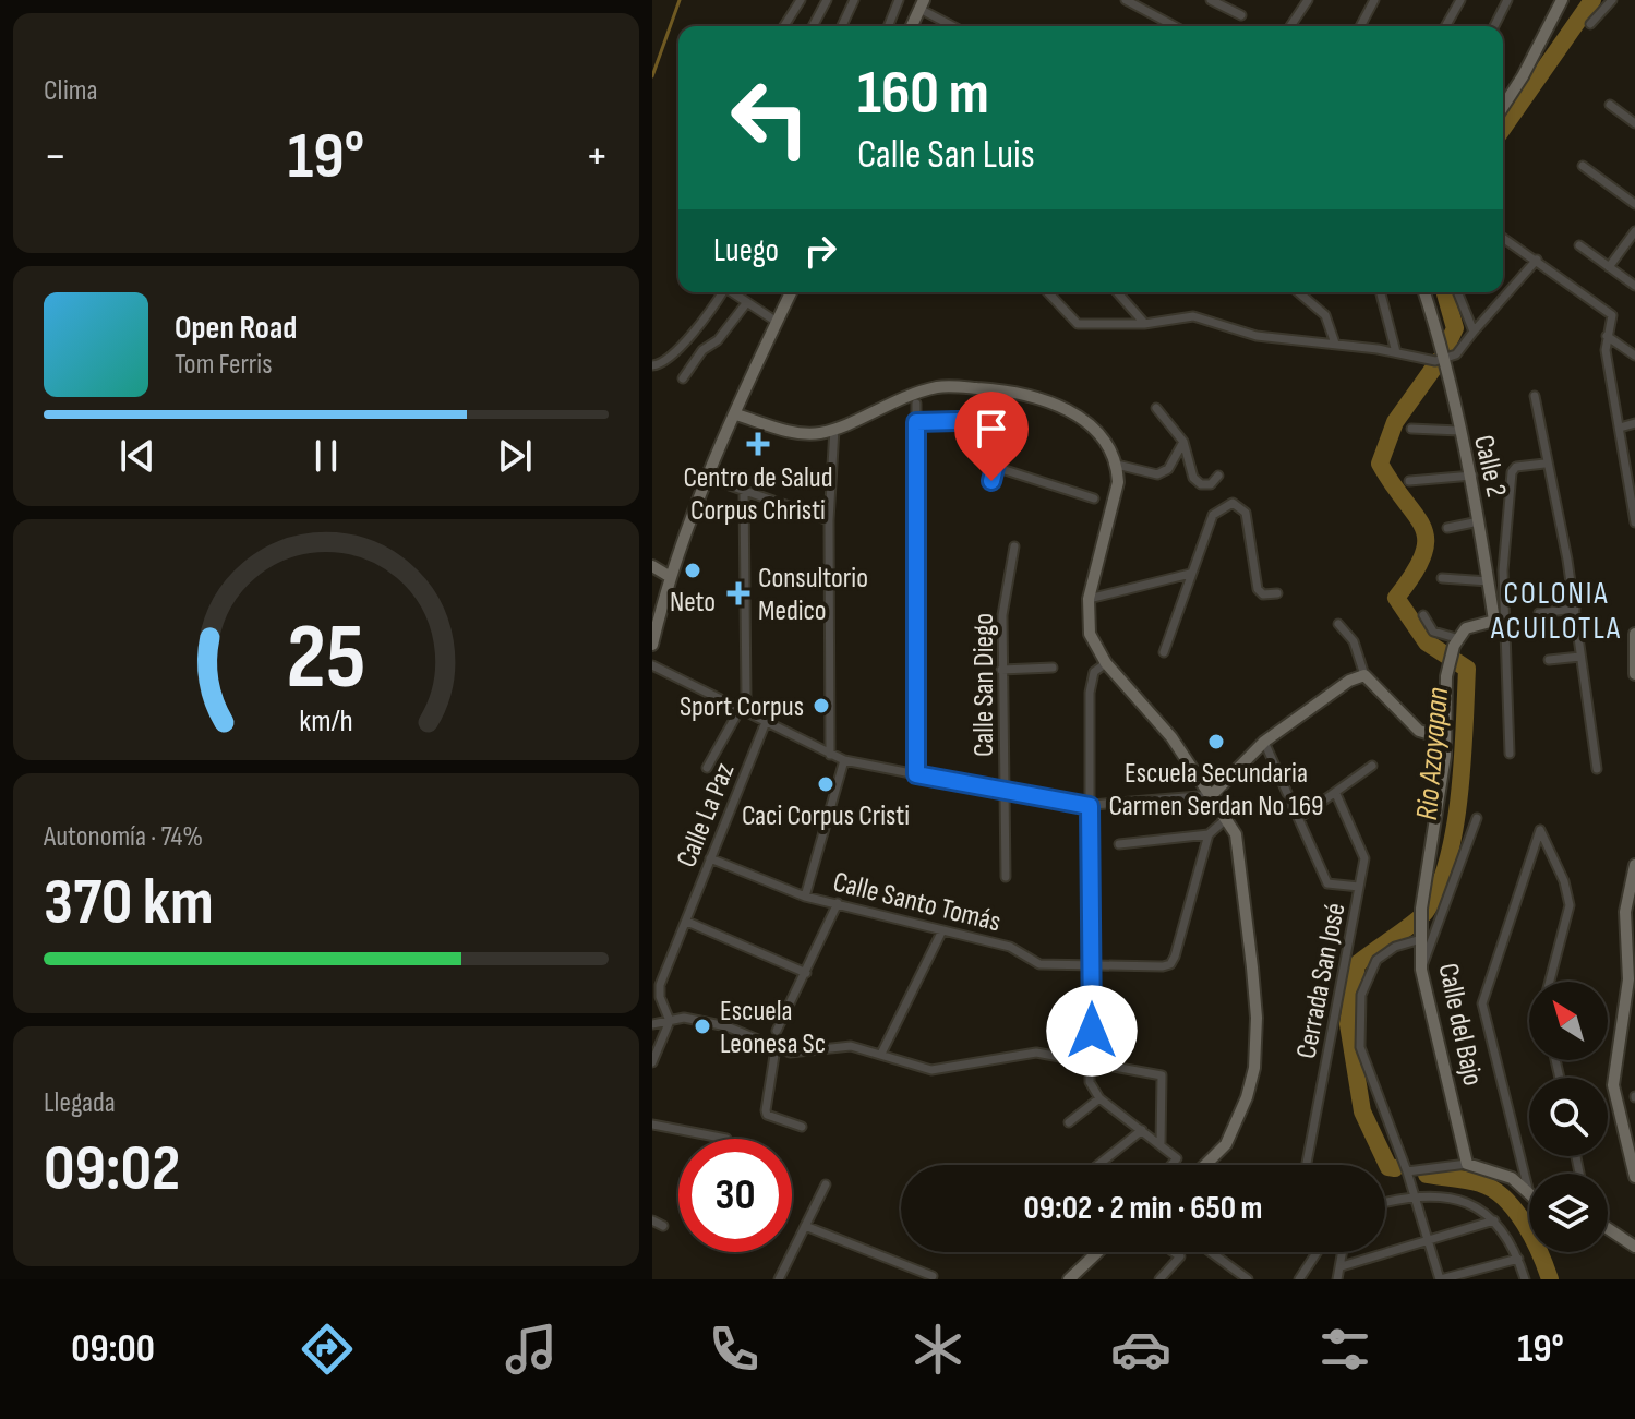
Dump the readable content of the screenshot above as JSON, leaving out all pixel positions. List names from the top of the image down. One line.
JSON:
{"streets":{"street":["Calle 2","Calle San Diego","Calle La Paz","Calle Santo Tomás","Cerrada San José","Calle del Bajo"]},"crossings":[["Calle La Paz","Calle Santo Tomás"]],"districts":["COLONIA ACUILOTLA"],"water":["Rio Azoyapan"],"places":{"health":["Centro de Salud Corpus Christi","Consultorio Medico"],"other":["Neto","Sport Corpus","Escuela Secundaria Carmen Serdan No 169","Caci Corpus Cristi","Escuela Leonesa Sc"]},"north":"top left","page":{"tile":["Clima",["Autonomía · 74%","370 km"],["Llegada","09:02"]],"turn":["160 m","Calle San Luis"],"heat":["−","19°","+"],"then":"Luego","song":["Open Road","Tom Ferris"],"limit":"30","trip":"09:02 · 2 min · 650 m","tabs":["09:00","19°"],"gauge":["25","km/h"]}}
